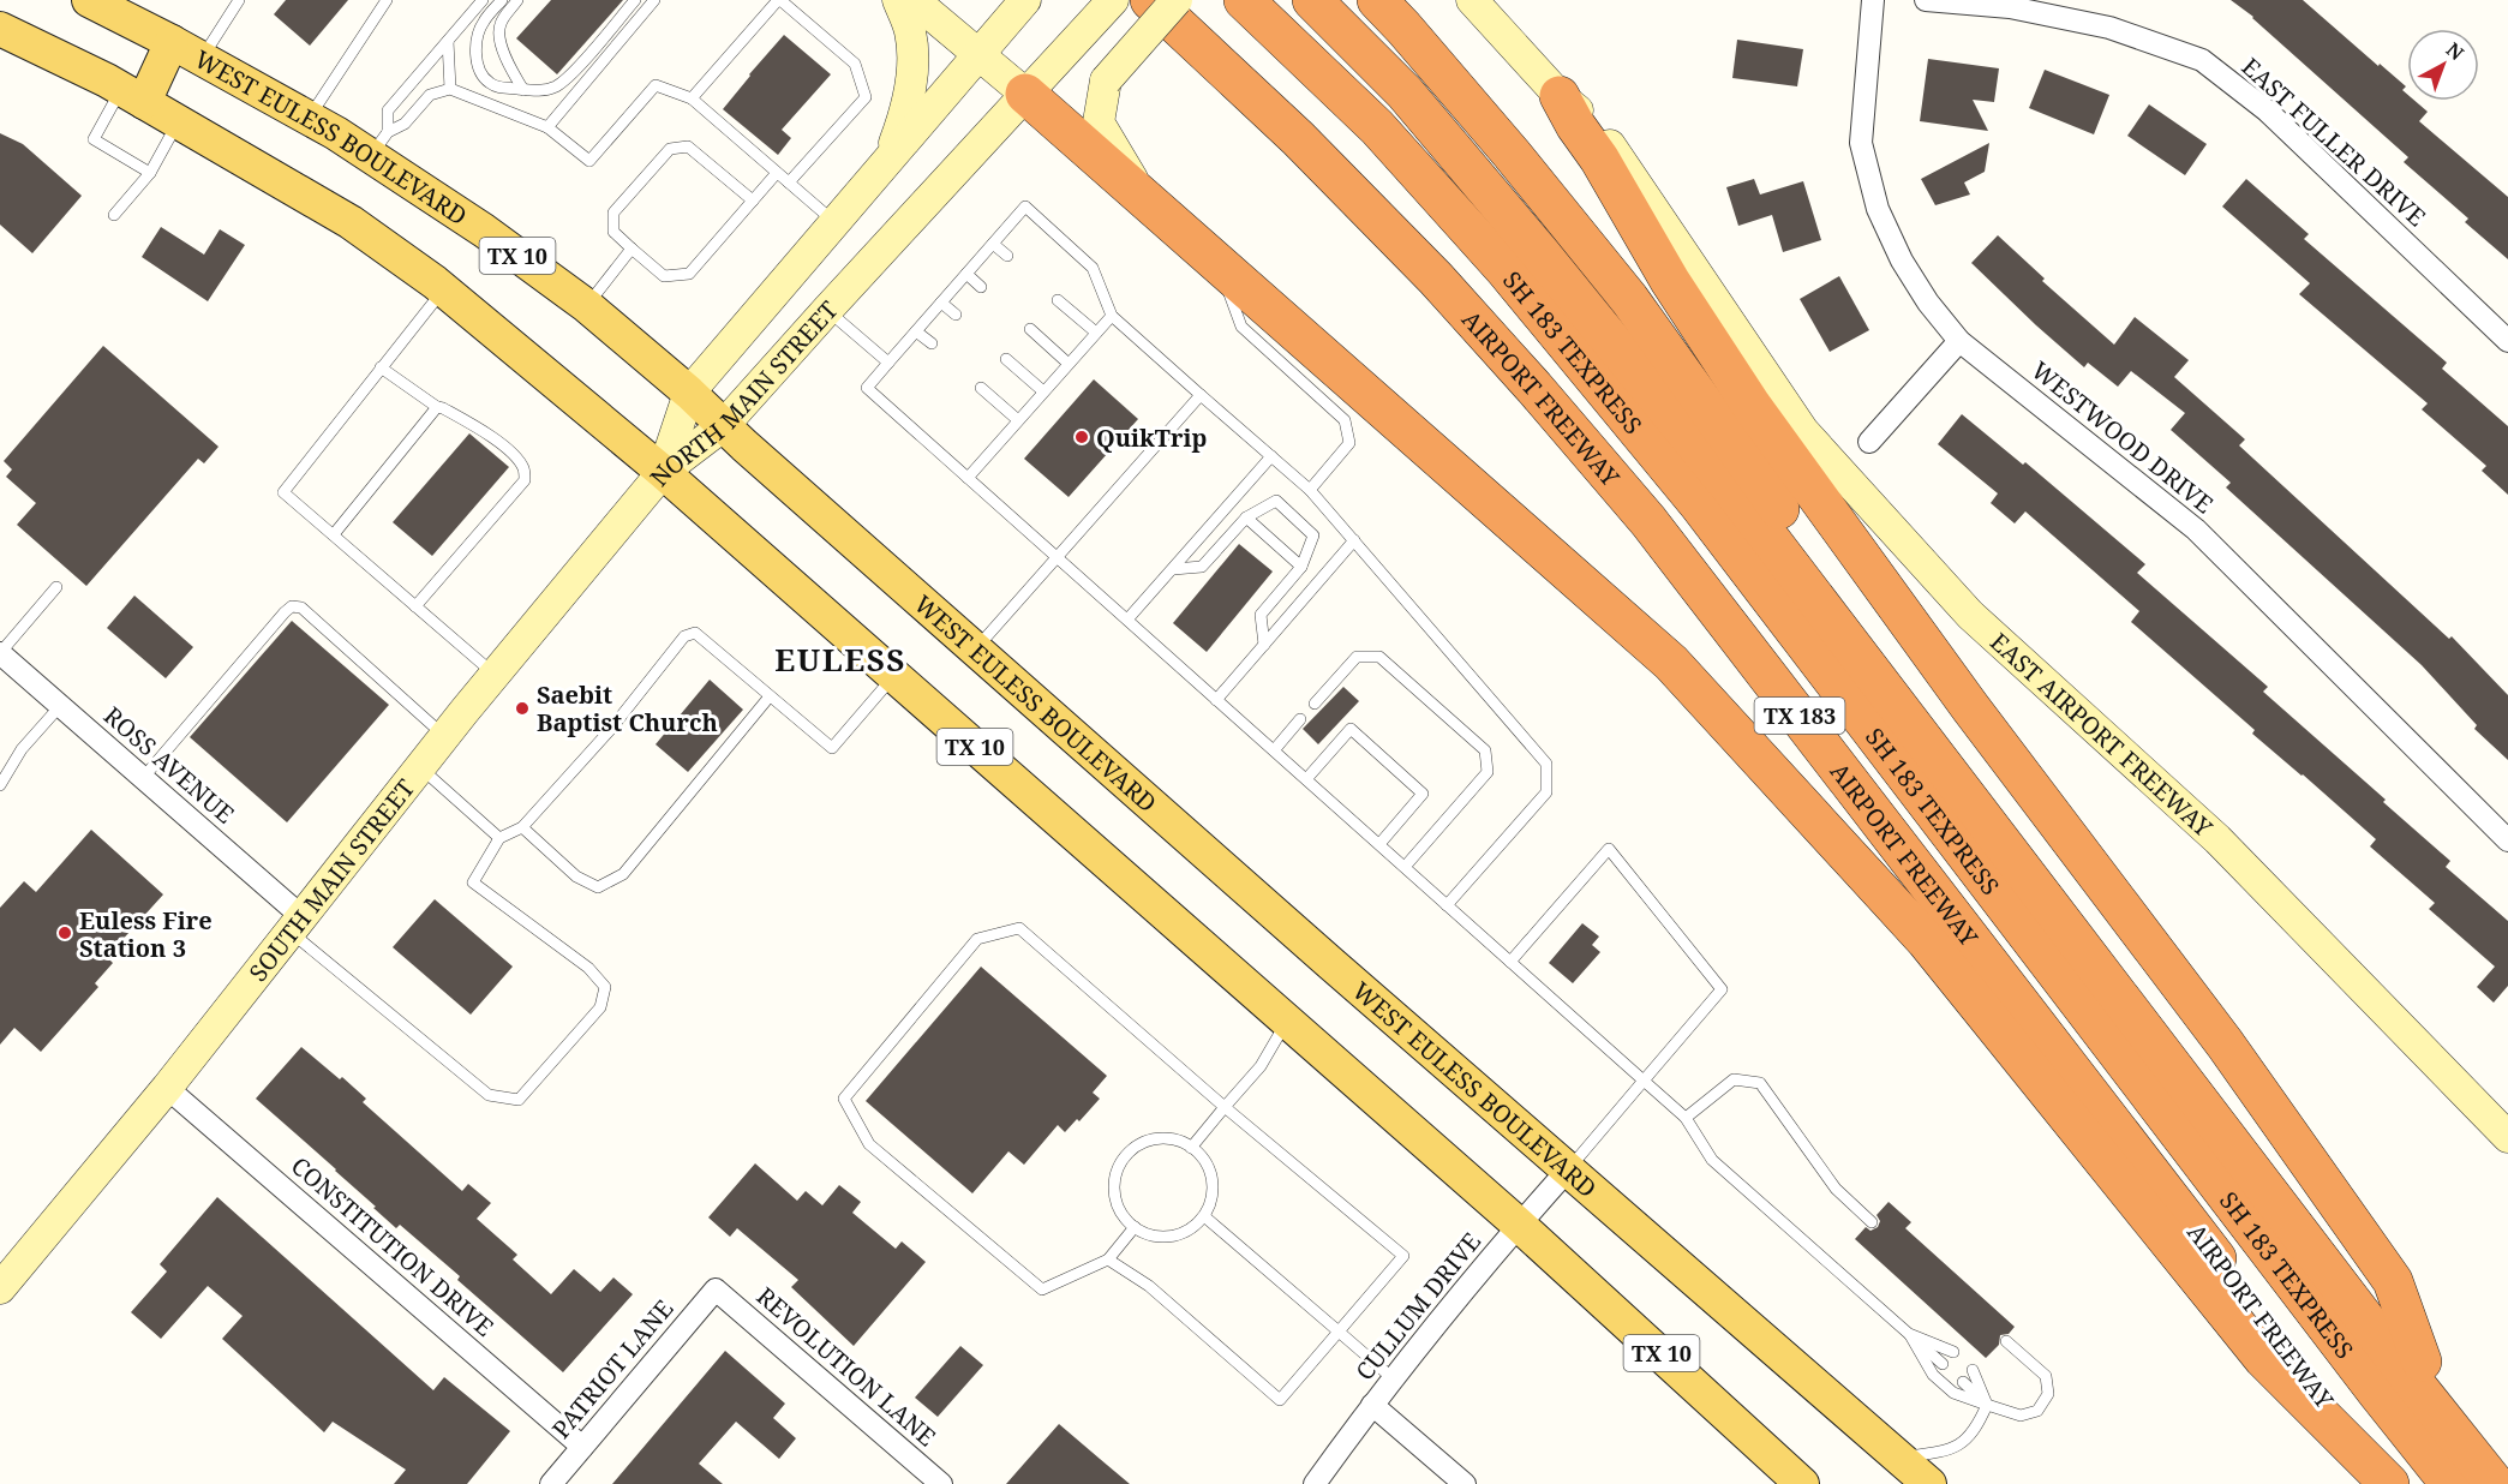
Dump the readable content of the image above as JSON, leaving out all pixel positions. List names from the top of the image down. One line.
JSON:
{"streets":{"highway":["SH 183 TEXPRESS","AIRPORT FREEWAY","TX 183"],"main road":["WEST EULESS BOULEVARD","TX 10","NORTH MAIN STREET","EAST AIRPORT FREEWAY","SOUTH MAIN STREET"],"street":["EAST FULLER DRIVE","WESTWOOD DRIVE","ROSS AVENUE","CONSTITUTION DRIVE","CULLUM DRIVE","REVOLUTION LANE","PATRIOT LANE"]},"crossings":[["WEST EULESS BOULEVARD","NORTH MAIN STREET"],["WEST EULESS BOULEVARD","CULLUM DRIVE"],["TX 10","NORTH MAIN STREET"],["TX 10","SOUTH MAIN STREET"],["TX 10","CULLUM DRIVE"],["NORTH MAIN STREET","SOUTH MAIN STREET"],["ROSS AVENUE","SOUTH MAIN STREET"],["SOUTH MAIN STREET","CONSTITUTION DRIVE"],["CONSTITUTION DRIVE","PATRIOT LANE"],["REVOLUTION LANE","PATRIOT LANE"]],"districts":["EULESS"],"places":["QuikTrip","Saebit Baptist Church","Euless Fire Station 3"],"north":"top right"}
